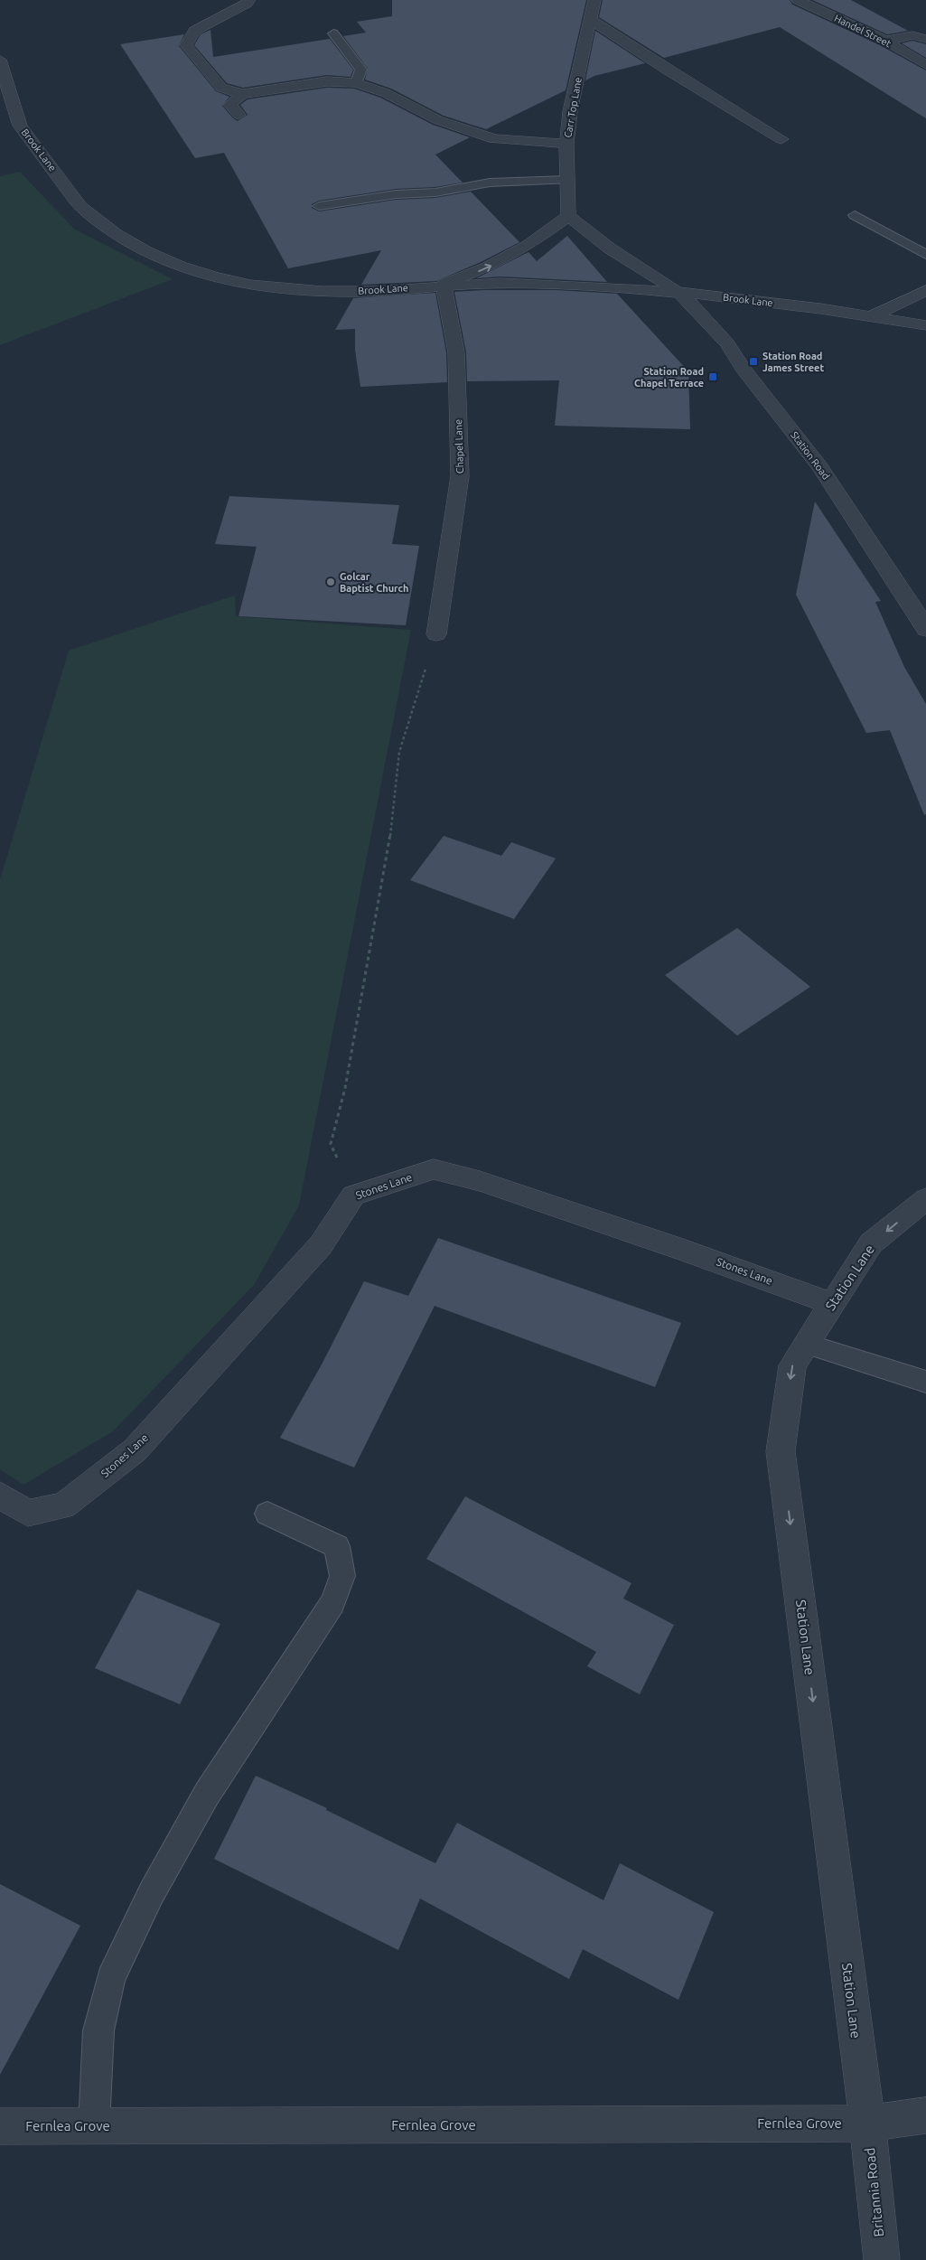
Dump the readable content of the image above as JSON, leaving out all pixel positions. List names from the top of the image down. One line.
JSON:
{"streets":{"street":["Handel Street","Carr Top Lane","Brook Lane","Chapel Lane","Station Road","Stones Lane","Station Lane","Fernlea Grove","Britannia Road"]},"crossings":[["Brook Lane","Chapel Lane"],["Brook Lane","Station Road"],["Stones Lane","Station Lane"],["Station Lane","Fernlea Grove"],["Station Lane","Britannia Road"],["Fernlea Grove","Britannia Road"]],"one_way":["Station Lane"],"places":{"transit":["Station Road James Street","Station Road Chapel Terrace"],"other":["Golcar Baptist Church"]}}
